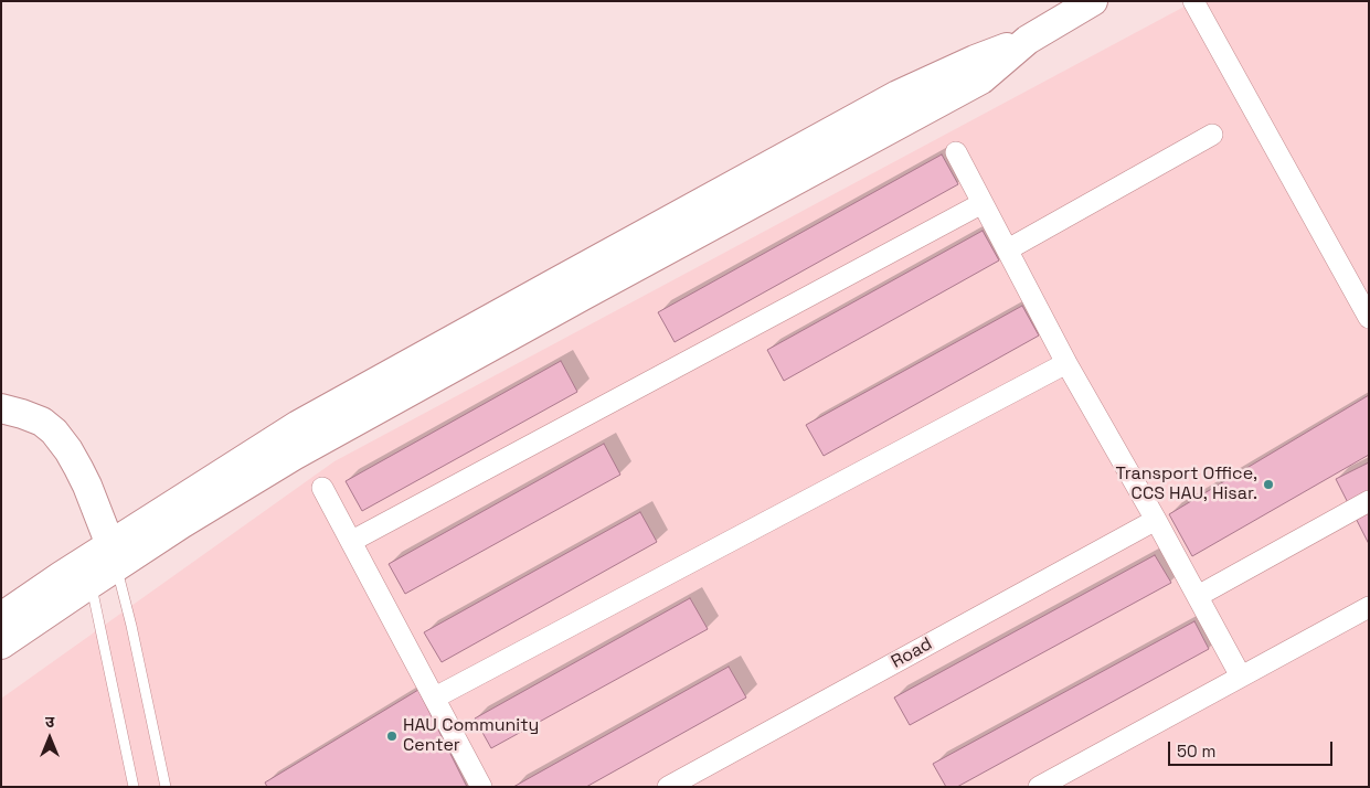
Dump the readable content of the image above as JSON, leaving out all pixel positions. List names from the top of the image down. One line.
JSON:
{"streets":{"street":["Road"]},"places":["Transport Office, CCS HAU, Hisar.","HAU Community Center"],"scale_bar":"50 m","north":"top"}
